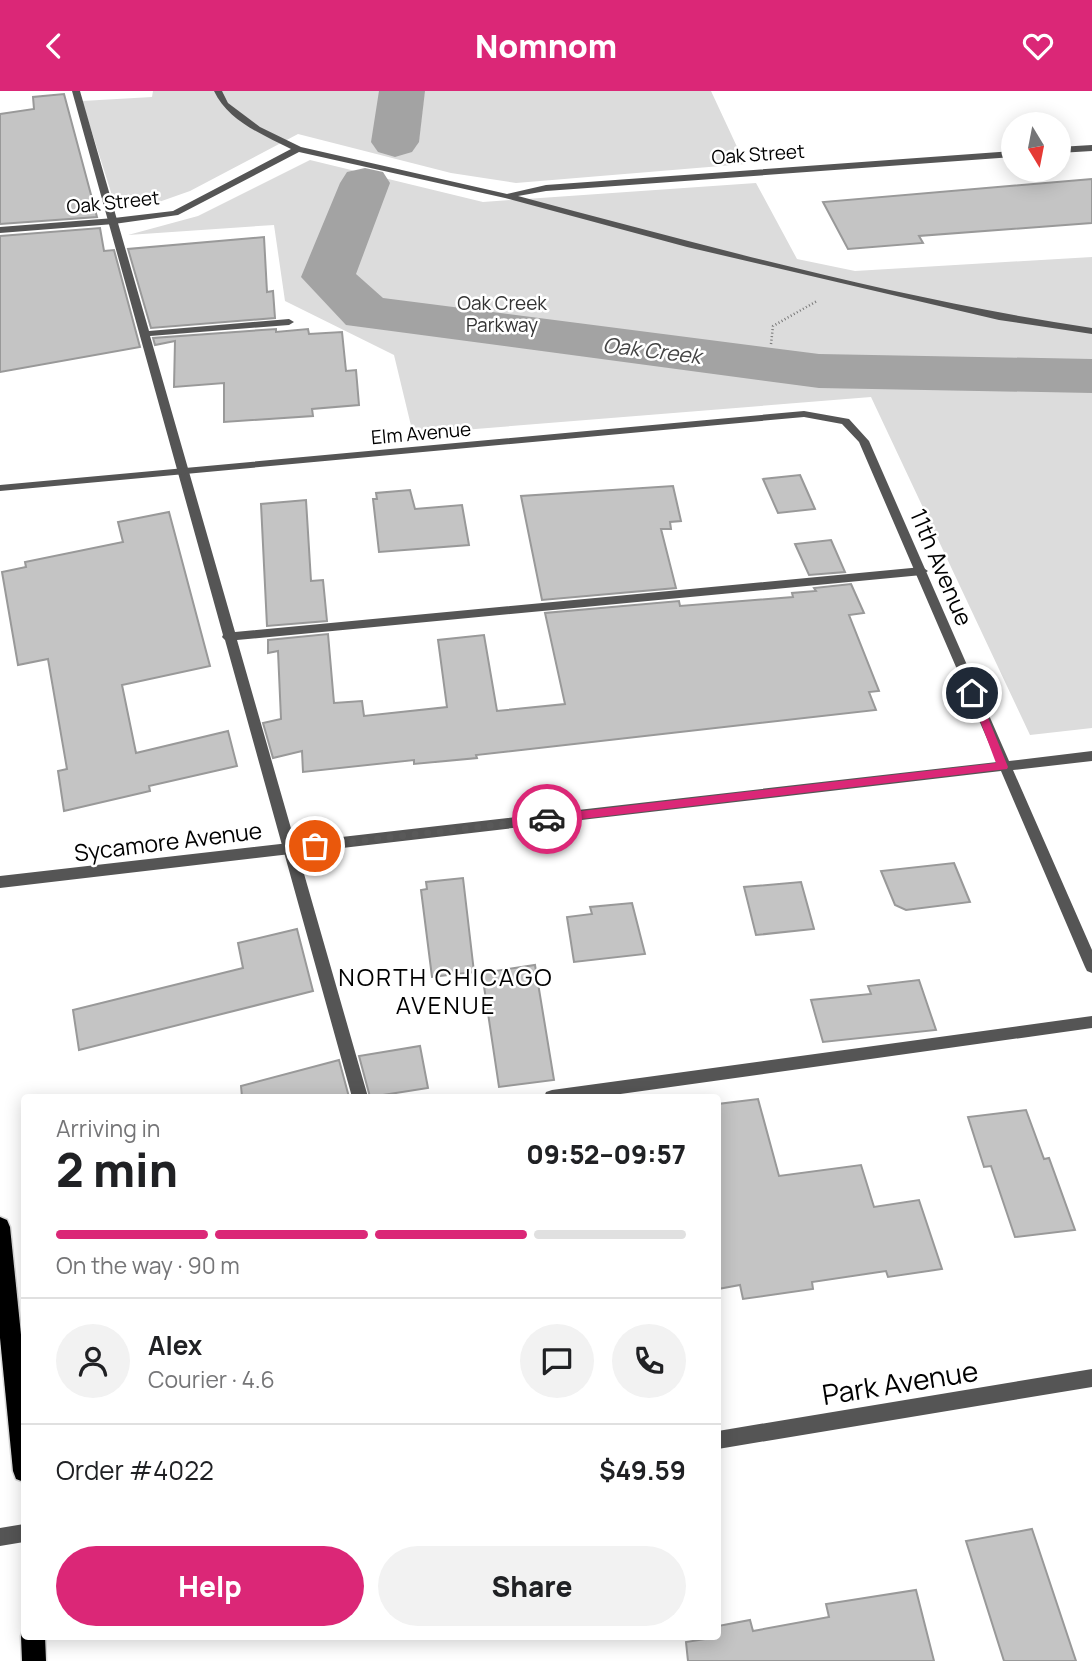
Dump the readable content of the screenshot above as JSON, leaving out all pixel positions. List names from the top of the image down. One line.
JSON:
{"streets":{"street":["Oak Street","Elm Avenue","11th Avenue","Sycamore Avenue","Park Avenue"]},"crossings":[["Elm Avenue","11th Avenue"],["11th Avenue","Sycamore Avenue"]],"districts":["NORTH CHICAGO AVENUE"],"water":["Oak Creek"],"parks":["Oak Creek Parkway"],"north":"bottom","page":{"header":"Nomnom","heading":["2 min","Arriving in","09:52–09:57"],"panel":["Alex","Courier · 4.6","Order #4022","$49.59"],"bar":"On the way · 90 m","buttons":["Help","Share"]}}
